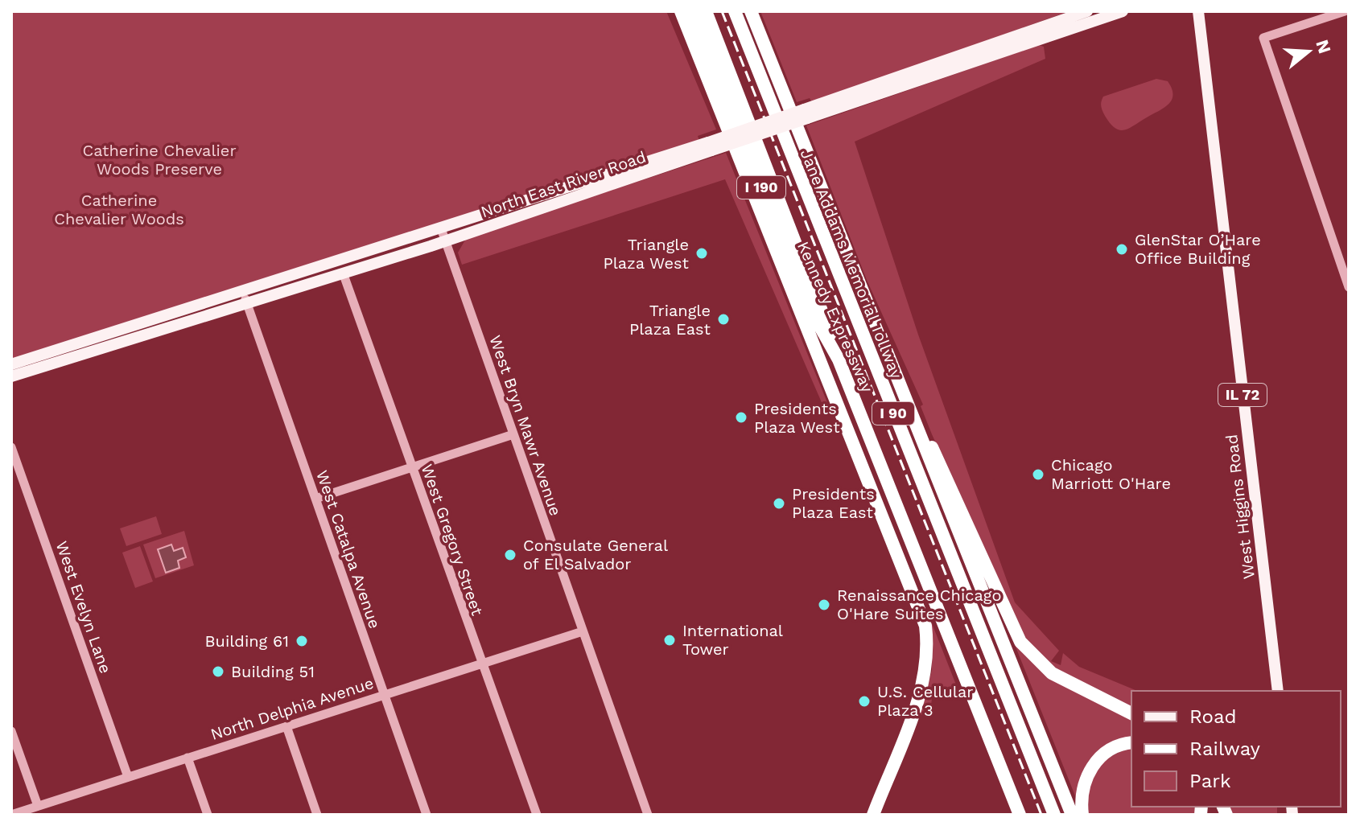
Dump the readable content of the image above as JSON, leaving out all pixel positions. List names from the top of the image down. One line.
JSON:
{"streets":{"highway":["I 190","Jane Addams Memorial Tollway","Kennedy Expressway","I 90"],"main road":["North East River Road","IL 72","West Higgins Road"],"street":["West Bryn Mawr Avenue","West Gregory Street","West Catalpa Avenue","West Evelyn Lane","North Delphia Avenue"]},"crossings":[["North East River Road","West Bryn Mawr Avenue"],["North East River Road","West Gregory Street"],["North East River Road","West Catalpa Avenue"],["Kennedy Expressway","I 90"],["West Bryn Mawr Avenue","North Delphia Avenue"],["West Gregory Street","North Delphia Avenue"],["West Catalpa Avenue","North Delphia Avenue"],["West Evelyn Lane","North Delphia Avenue"]],"parks":["Catherine Chevalier Woods Preserve","Catherine Chevalier Woods"],"places":["GlenStar O’Hare Office Building","Triangle Plaza West","Triangle Plaza East","Presidents Plaza West","Chicago Marriott O'Hare","Presidents Plaza East","Consulate General of El Salvador","Renaissance Chicago O'Hare Suites","International Tower","Building 61","Building 51","U.S. Cellular Plaza 3"],"legend":["Road","Railway","Park"],"north":"right"}
